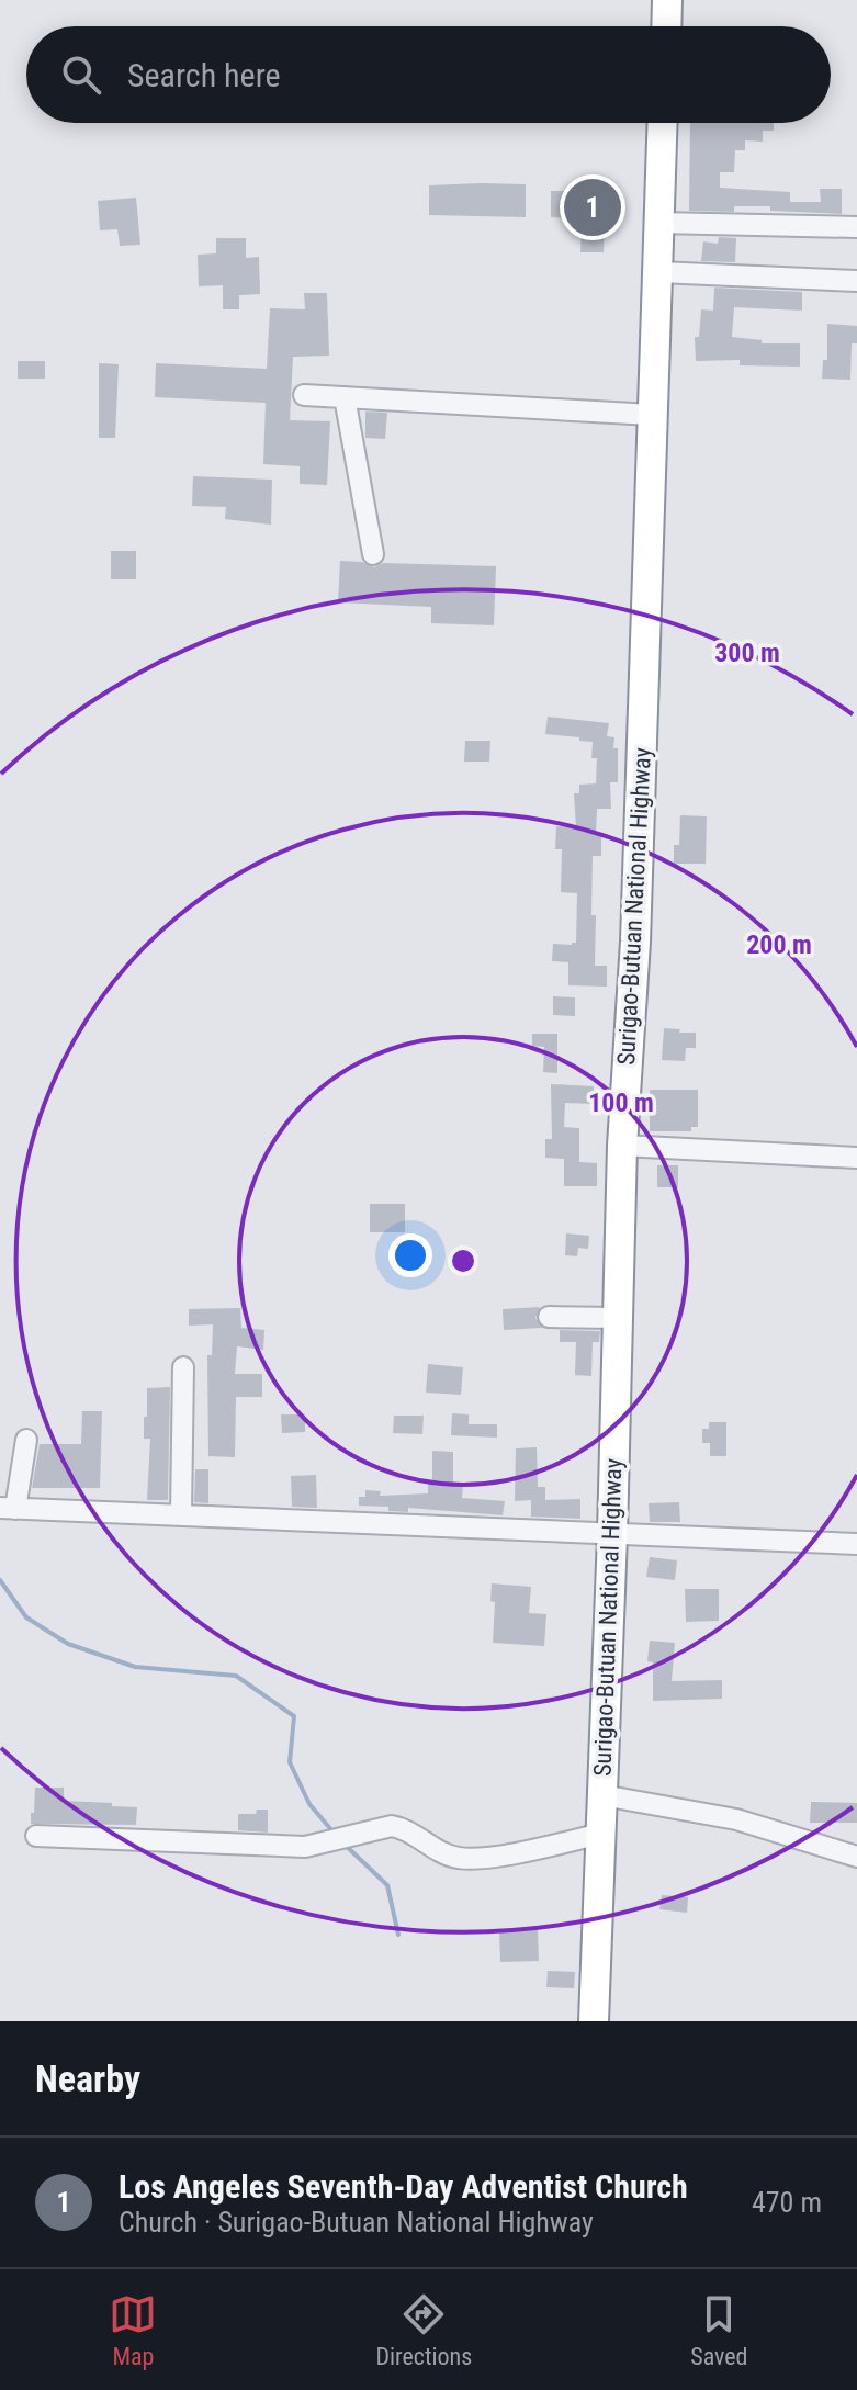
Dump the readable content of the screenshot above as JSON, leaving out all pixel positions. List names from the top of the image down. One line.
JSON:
{"streets":{"highway":["Surigao-Butuan National Highway"]},"page":{"search":"Search here","pins":"1","heading":"Nearby","list":[{"mark":"1","name":"Los Angeles Seventh-Day Adventist Church","note":"Church · Surigao-Butuan National Highway","value":"470 m"}],"nav":["Map","Directions","Saved"]},"rings":["300 m","200 m","100 m"]}
